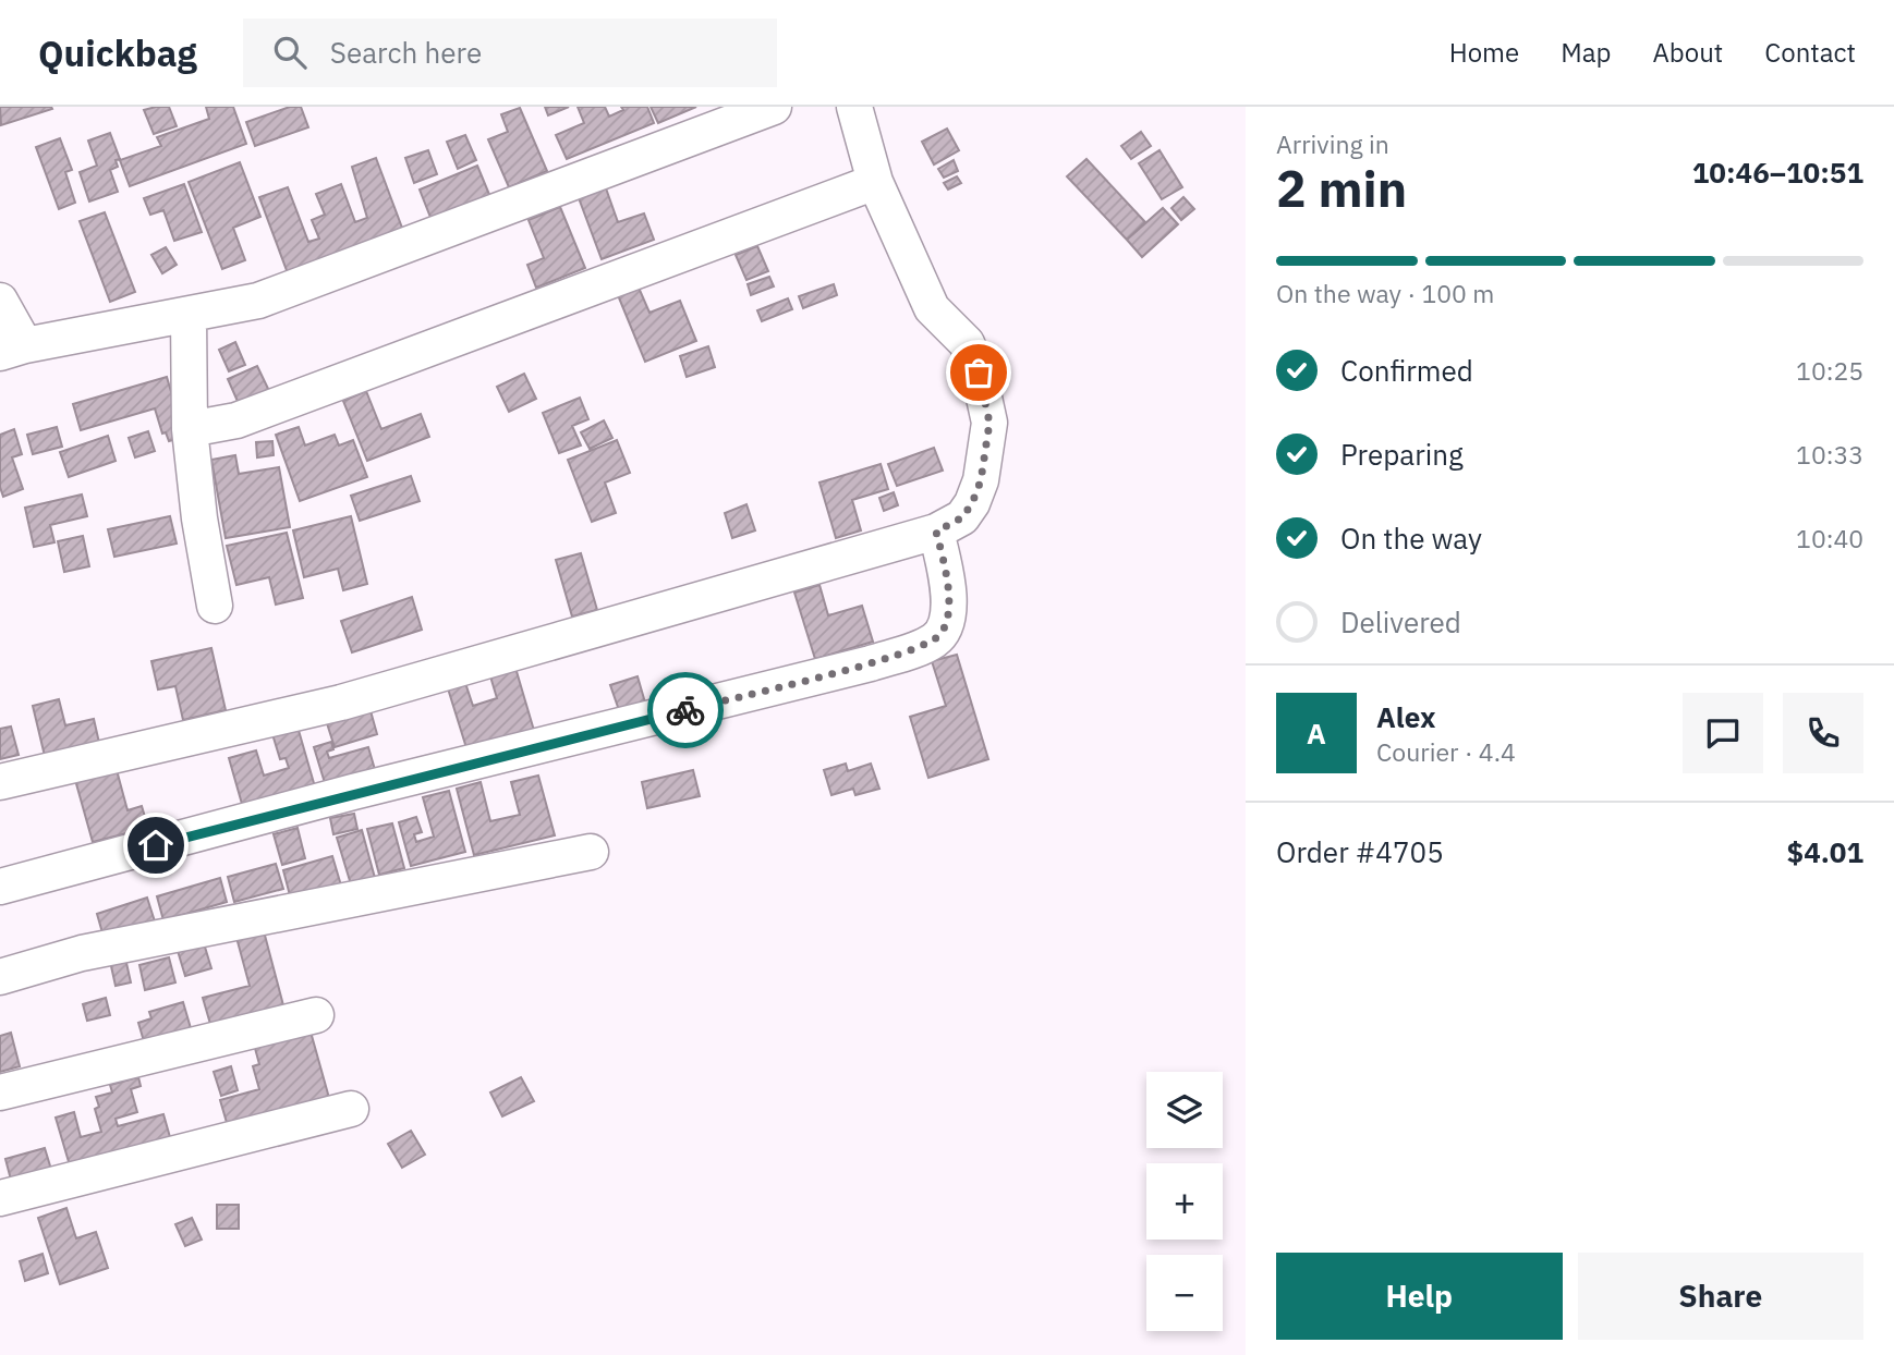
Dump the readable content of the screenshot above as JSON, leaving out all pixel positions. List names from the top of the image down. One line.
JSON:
{"page":{"header":"Quickbag","search":"Search here","nav":["Home","Map","About","Contact"],"heading":["2 min","Arriving in","10:46–10:51"],"panel":["Alex","Courier · 4.4","Order #4705","$4.01"],"bar":"On the way · 100 m","list":[["Confirmed","10:25"],["Preparing","10:33"],["On the way","10:40"],"Delivered"],"round":"A","map_buttons":["+","−"],"buttons":["Help","Share"]}}
